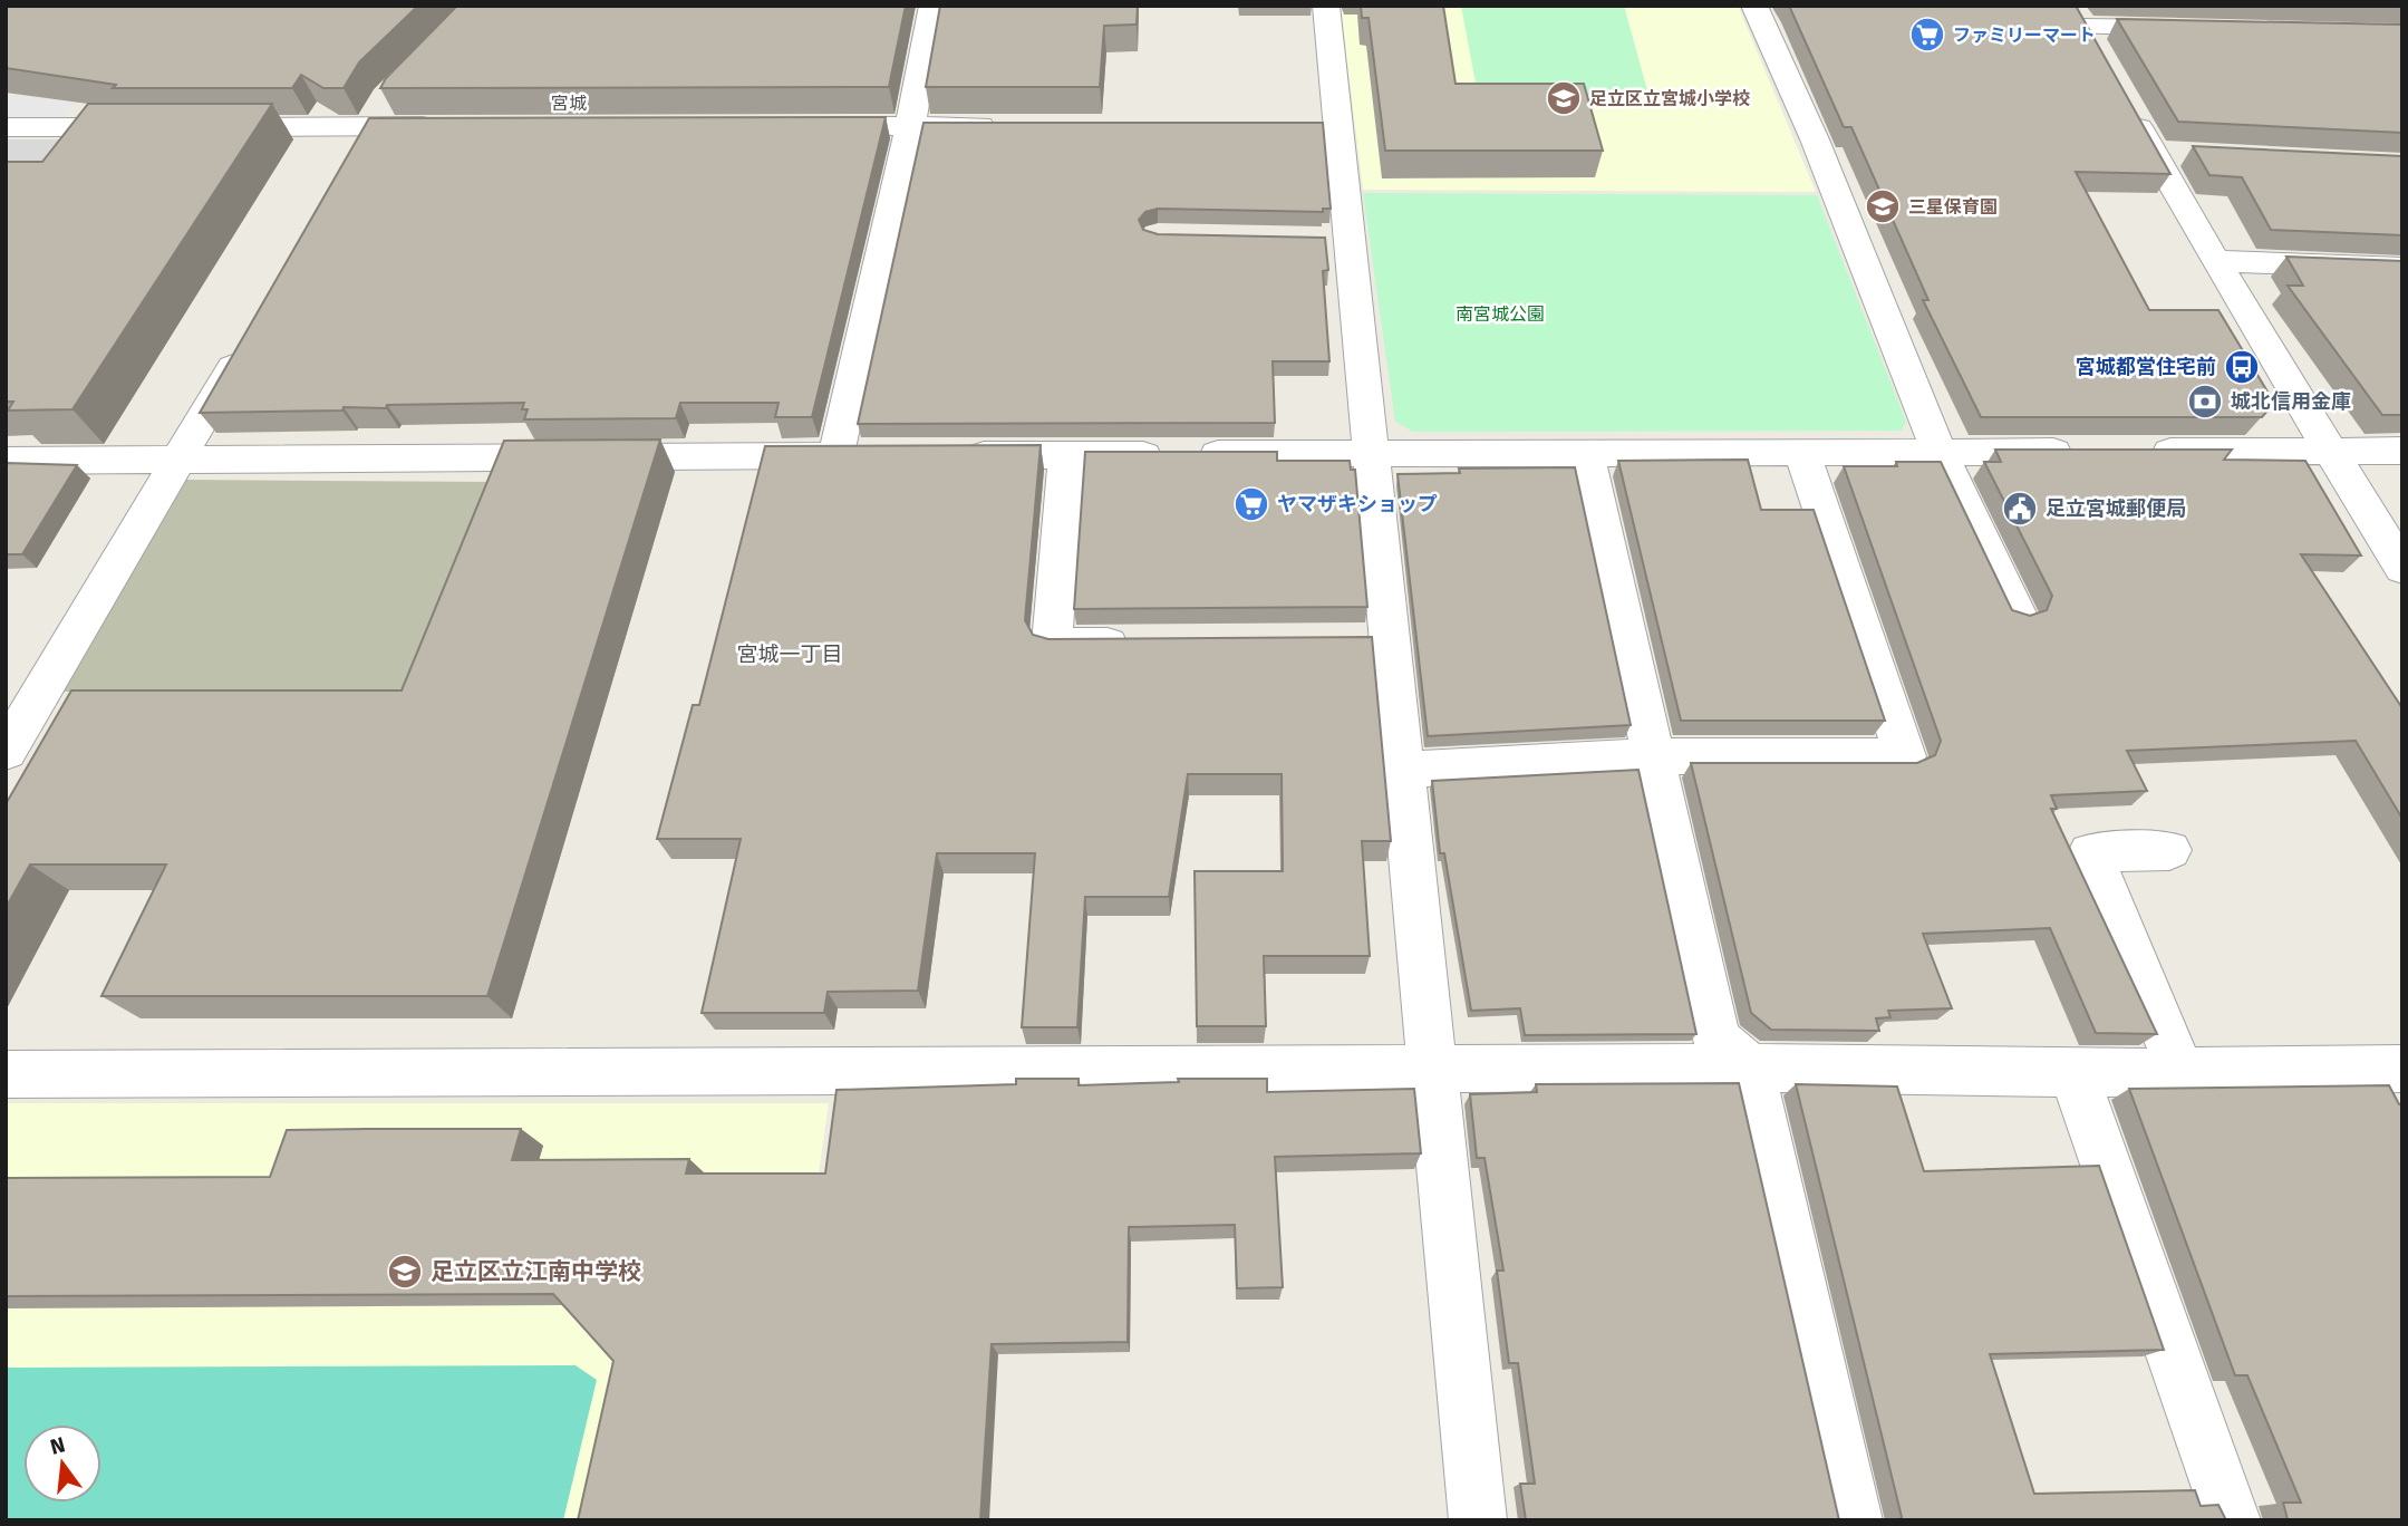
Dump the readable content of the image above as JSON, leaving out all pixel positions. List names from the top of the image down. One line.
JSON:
{"districts":["宮城","宮城一丁目"],"parks":["南宮城公園"],"places":{"supermarket":["ファミリーマート","ヤマザキショップ"],"school or university":["足立区立宮城小学校","三星保育園","足立区立江南中学校"],"bus stop":["宮城都営住宅前"],"bank":["城北信用金庫"],"public building":["足立宮城郵便局"]},"north":"top"}
